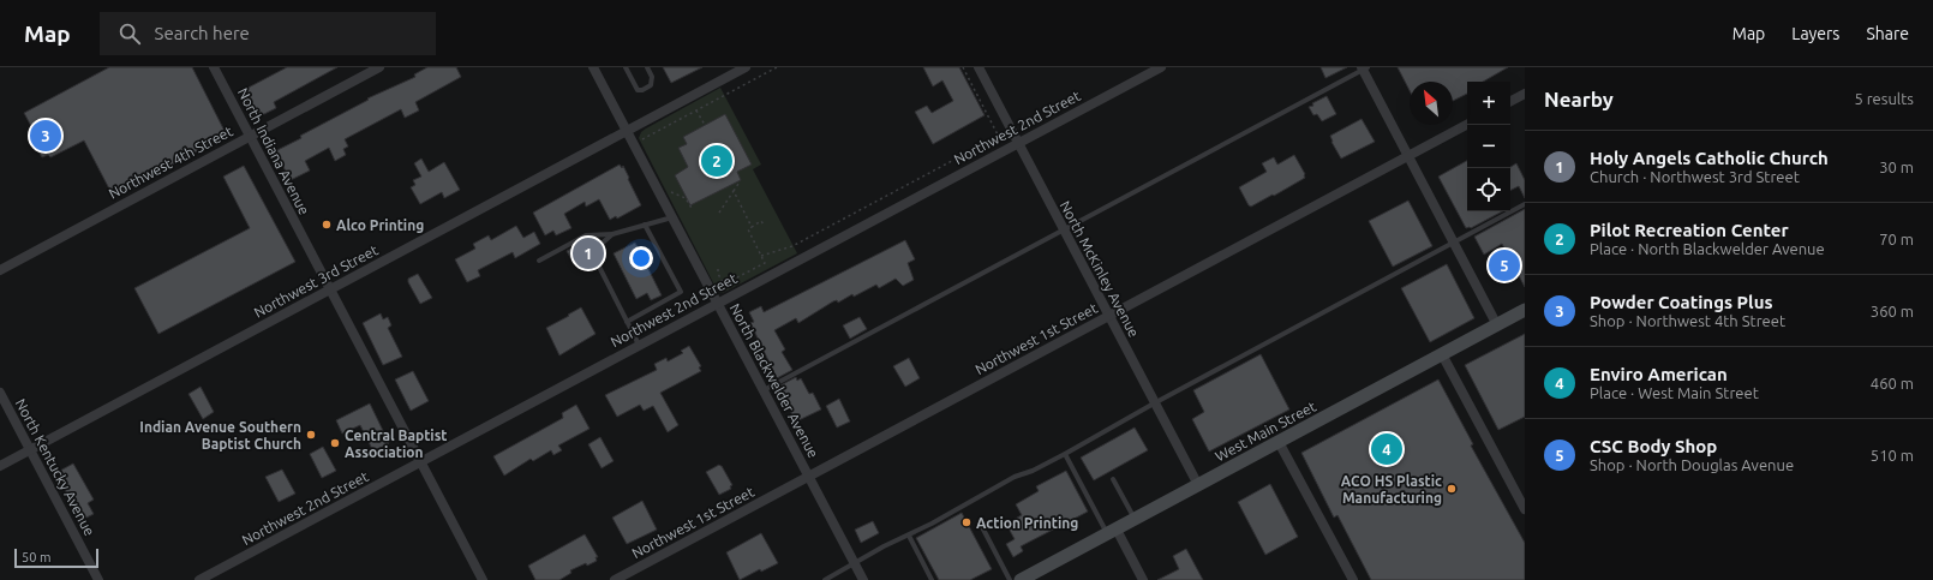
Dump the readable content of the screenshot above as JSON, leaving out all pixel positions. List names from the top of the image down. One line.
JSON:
{"streets":{"main road":["West Main Street"],"street":["Northwest 2nd Street","North Indiana Avenue","Northwest 4th Street","North McKinley Avenue","Northwest 3rd Street","Northwest 1st Street","North Blackwelder Avenue","North Kentucky Avenue"]},"crossings":[["Northwest 2nd Street","North Indiana Avenue"],["Northwest 2nd Street","North McKinley Avenue"],["Northwest 2nd Street","North Blackwelder Avenue"],["North Indiana Avenue","Northwest 4th Street"],["North Indiana Avenue","Northwest 3rd Street"],["North McKinley Avenue","Northwest 1st Street"],["North McKinley Avenue","West Main Street"],["Northwest 3rd Street","North Blackwelder Avenue"],["Northwest 3rd Street","North Kentucky Avenue"],["Northwest 1st Street","North Blackwelder Avenue"]],"places":["Alco Printing","Indian Avenue Southern Baptist Church","Central Baptist Association","ACO HS Plastic Manufacturing","Action Printing"],"scale_bar":"50 m","north":"top left","page":{"header":"Map","search":"Search here","nav":["Map","Layers","Share"],"heading":["Nearby","5 results"],"map_buttons":["+","−"],"pins":["3","2","1","5","4"],"list":[{"mark":"1","name":"Holy Angels Catholic Church","note":"Church · Northwest 3rd Street","value":"30 m"},{"mark":"2","name":"Pilot Recreation Center","note":"Place · North Blackwelder Avenue","value":"70 m"},{"mark":"3","name":"Powder Coatings Plus","note":"Shop · Northwest 4th Street","value":"360 m"},{"mark":"4","name":"Enviro American","note":"Place · West Main Street","value":"460 m"},{"mark":"5","name":"CSC Body Shop","note":"Shop · North Douglas Avenue","value":"510 m"}],"scale":"50 m"}}
